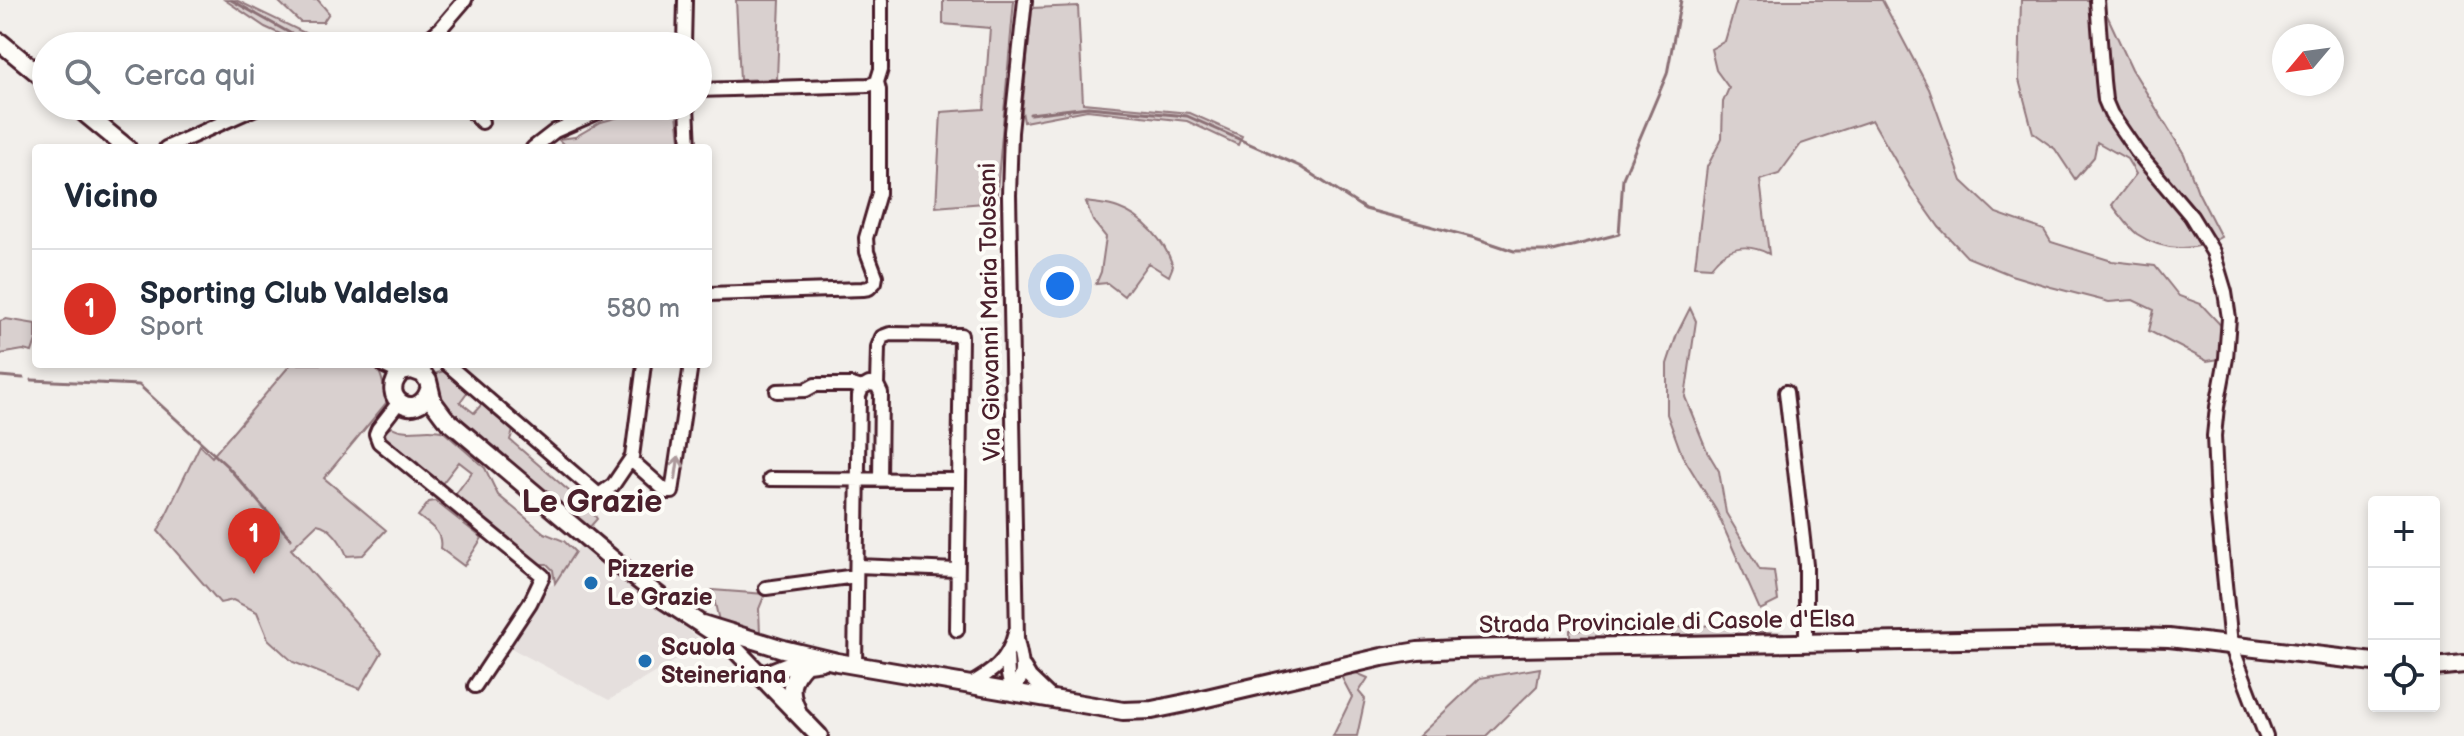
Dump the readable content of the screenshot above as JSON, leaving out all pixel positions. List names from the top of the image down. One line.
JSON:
{"streets":{"main road":["Strada Provinciale di Casole d'Elsa"],"street":["Via Giovanni Maria Tolosani"]},"crossings":[["Via Giovanni Maria Tolosani","Strada Provinciale di Casole d'Elsa"]],"districts":["Le Grazie"],"places":["Pizzerie Le Grazie","Scuola Steineriana"],"north":"bottom left","page":{"search":"Cerca qui","heading":"Vicino","list":[{"mark":"1","name":"Sporting Club Valdelsa","note":"Sport","value":"580 m"}],"map_buttons":["+","−"],"pins":"1"}}
